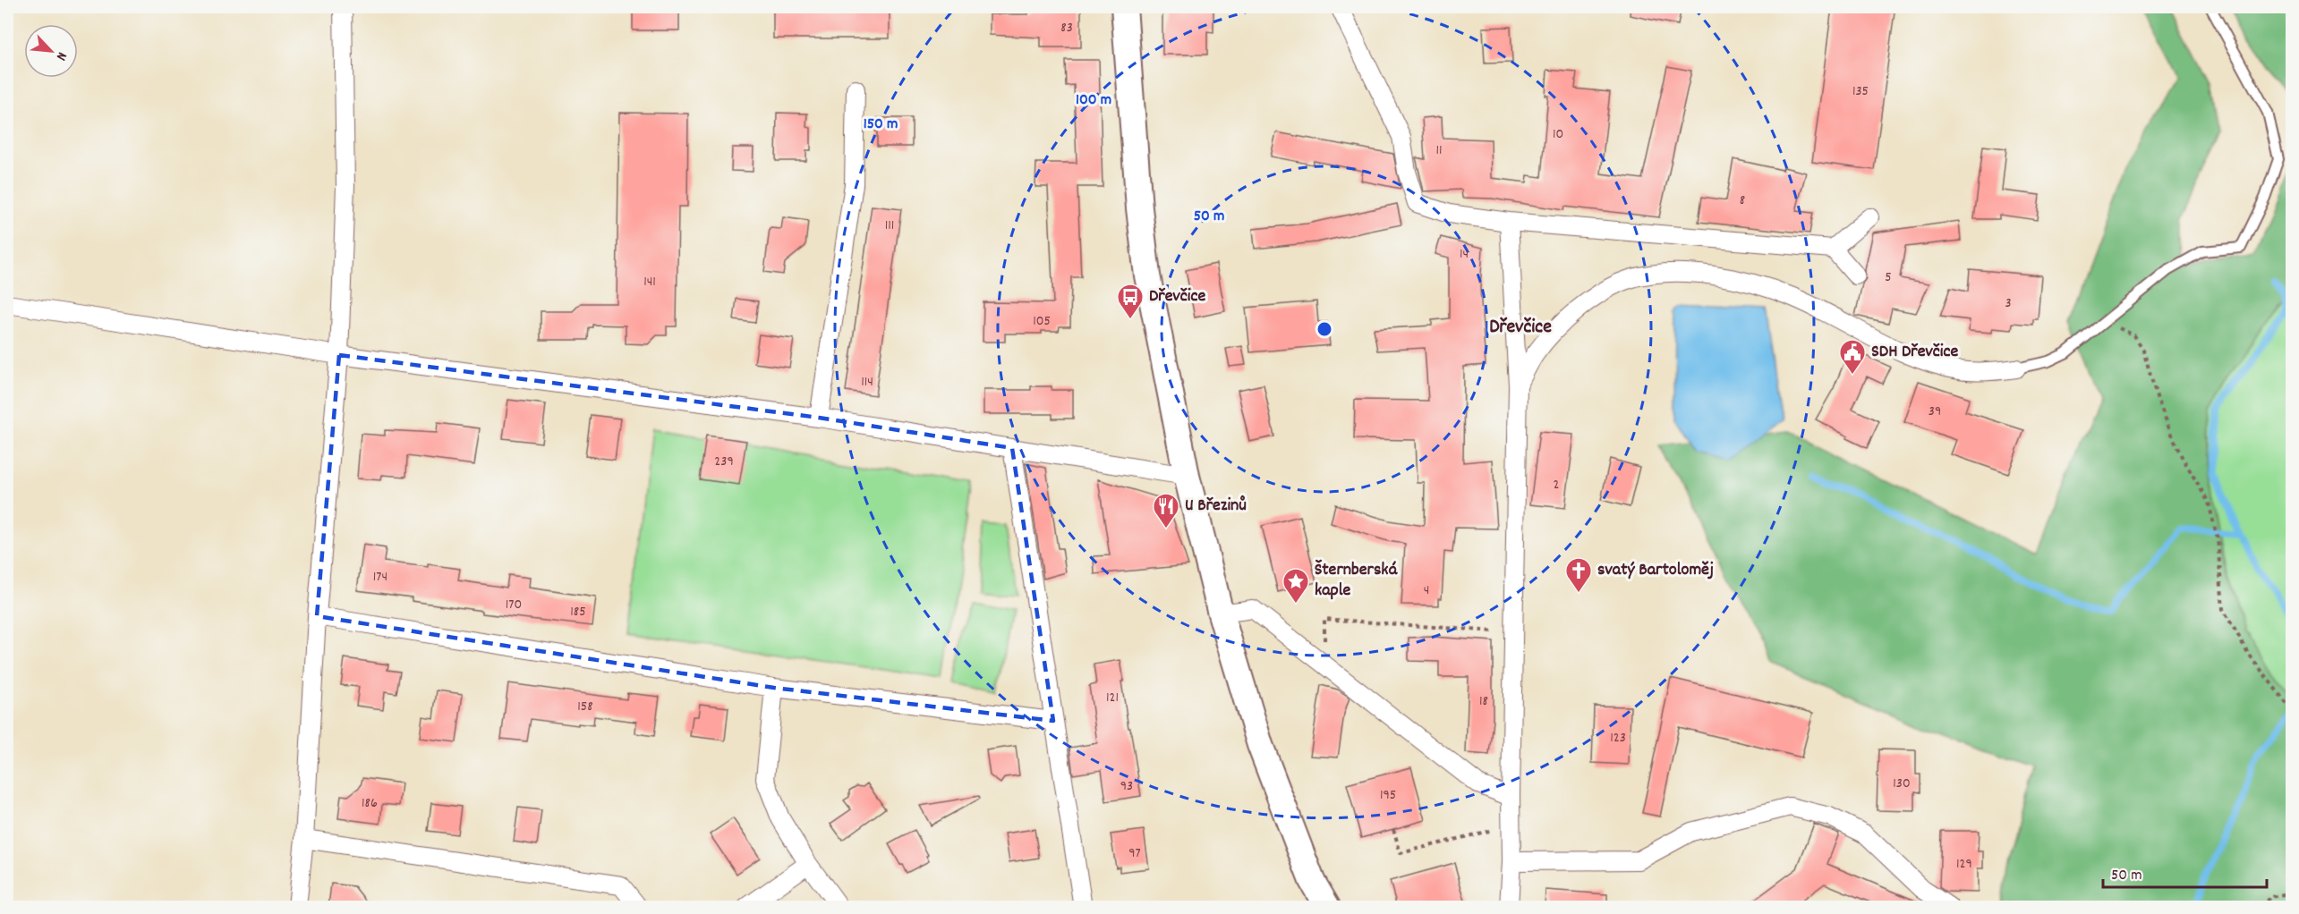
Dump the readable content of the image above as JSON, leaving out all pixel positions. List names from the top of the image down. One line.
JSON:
{"districts":["Dřevčice"],"places":{"bus stop":["Dřevčice"],"public building":["SDH Dřevčice"],"restaurant":["U Březinů"],"church":["svatý Bartoloměj"],"place":["Šternberská kaple"]},"house_numbers":["83","135","10","11","8","111","14","5","141","3","105","114","39","239","2","174","4","170","185","121","18","158","123","130","93","195","186","97","129"],"scale_bar":"50 m","north":"bottom right","rings":["100 m","150 m","50 m"]}
